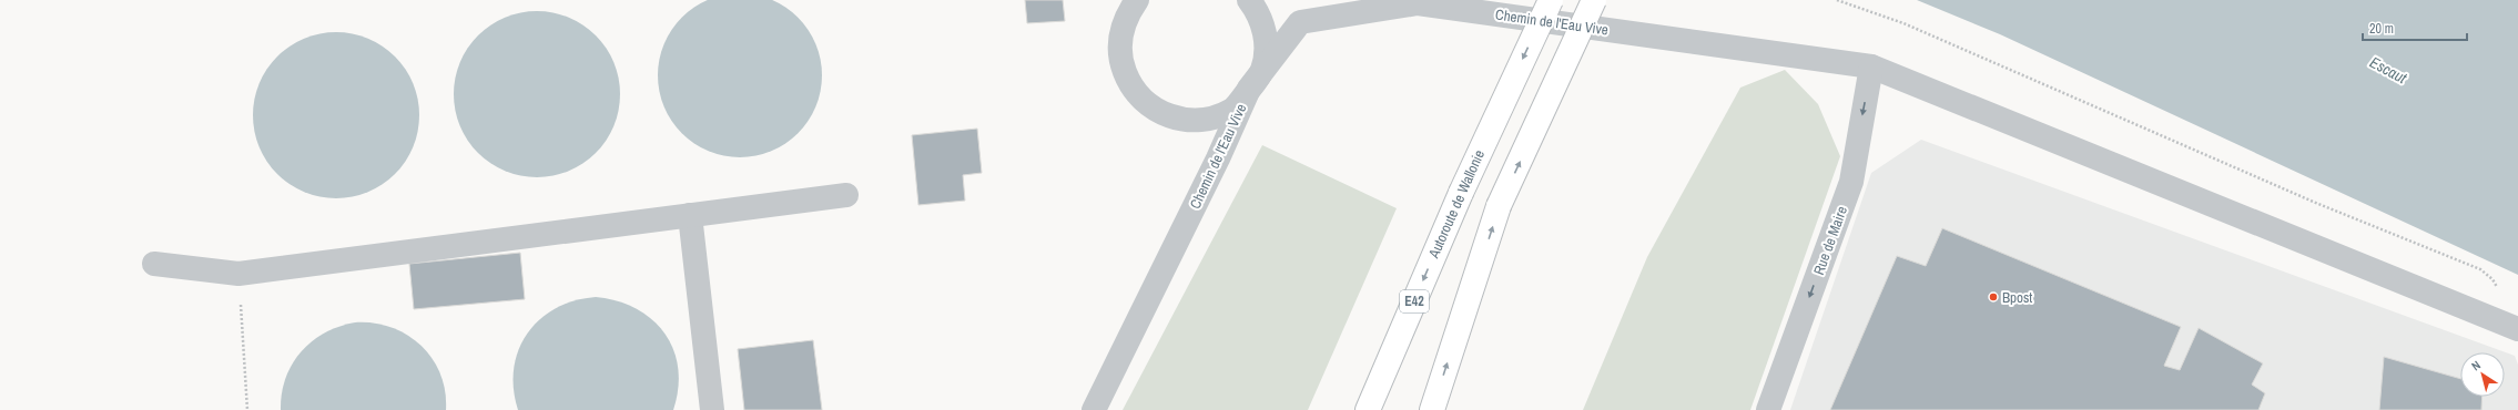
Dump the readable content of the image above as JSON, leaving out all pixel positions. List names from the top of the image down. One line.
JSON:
{"streets":{"highway":["Autoroute de Wallonie","E42"],"street":["Chemin de l'Eau Vive","Rue de Maire"]},"crossings":[["Chemin de l'Eau Vive","Rue de Maire"]],"one_way":["Rue de Maire"],"water":["Escaut"],"places":["Bpost"],"scale_bar":"20 m","north":"top left"}
